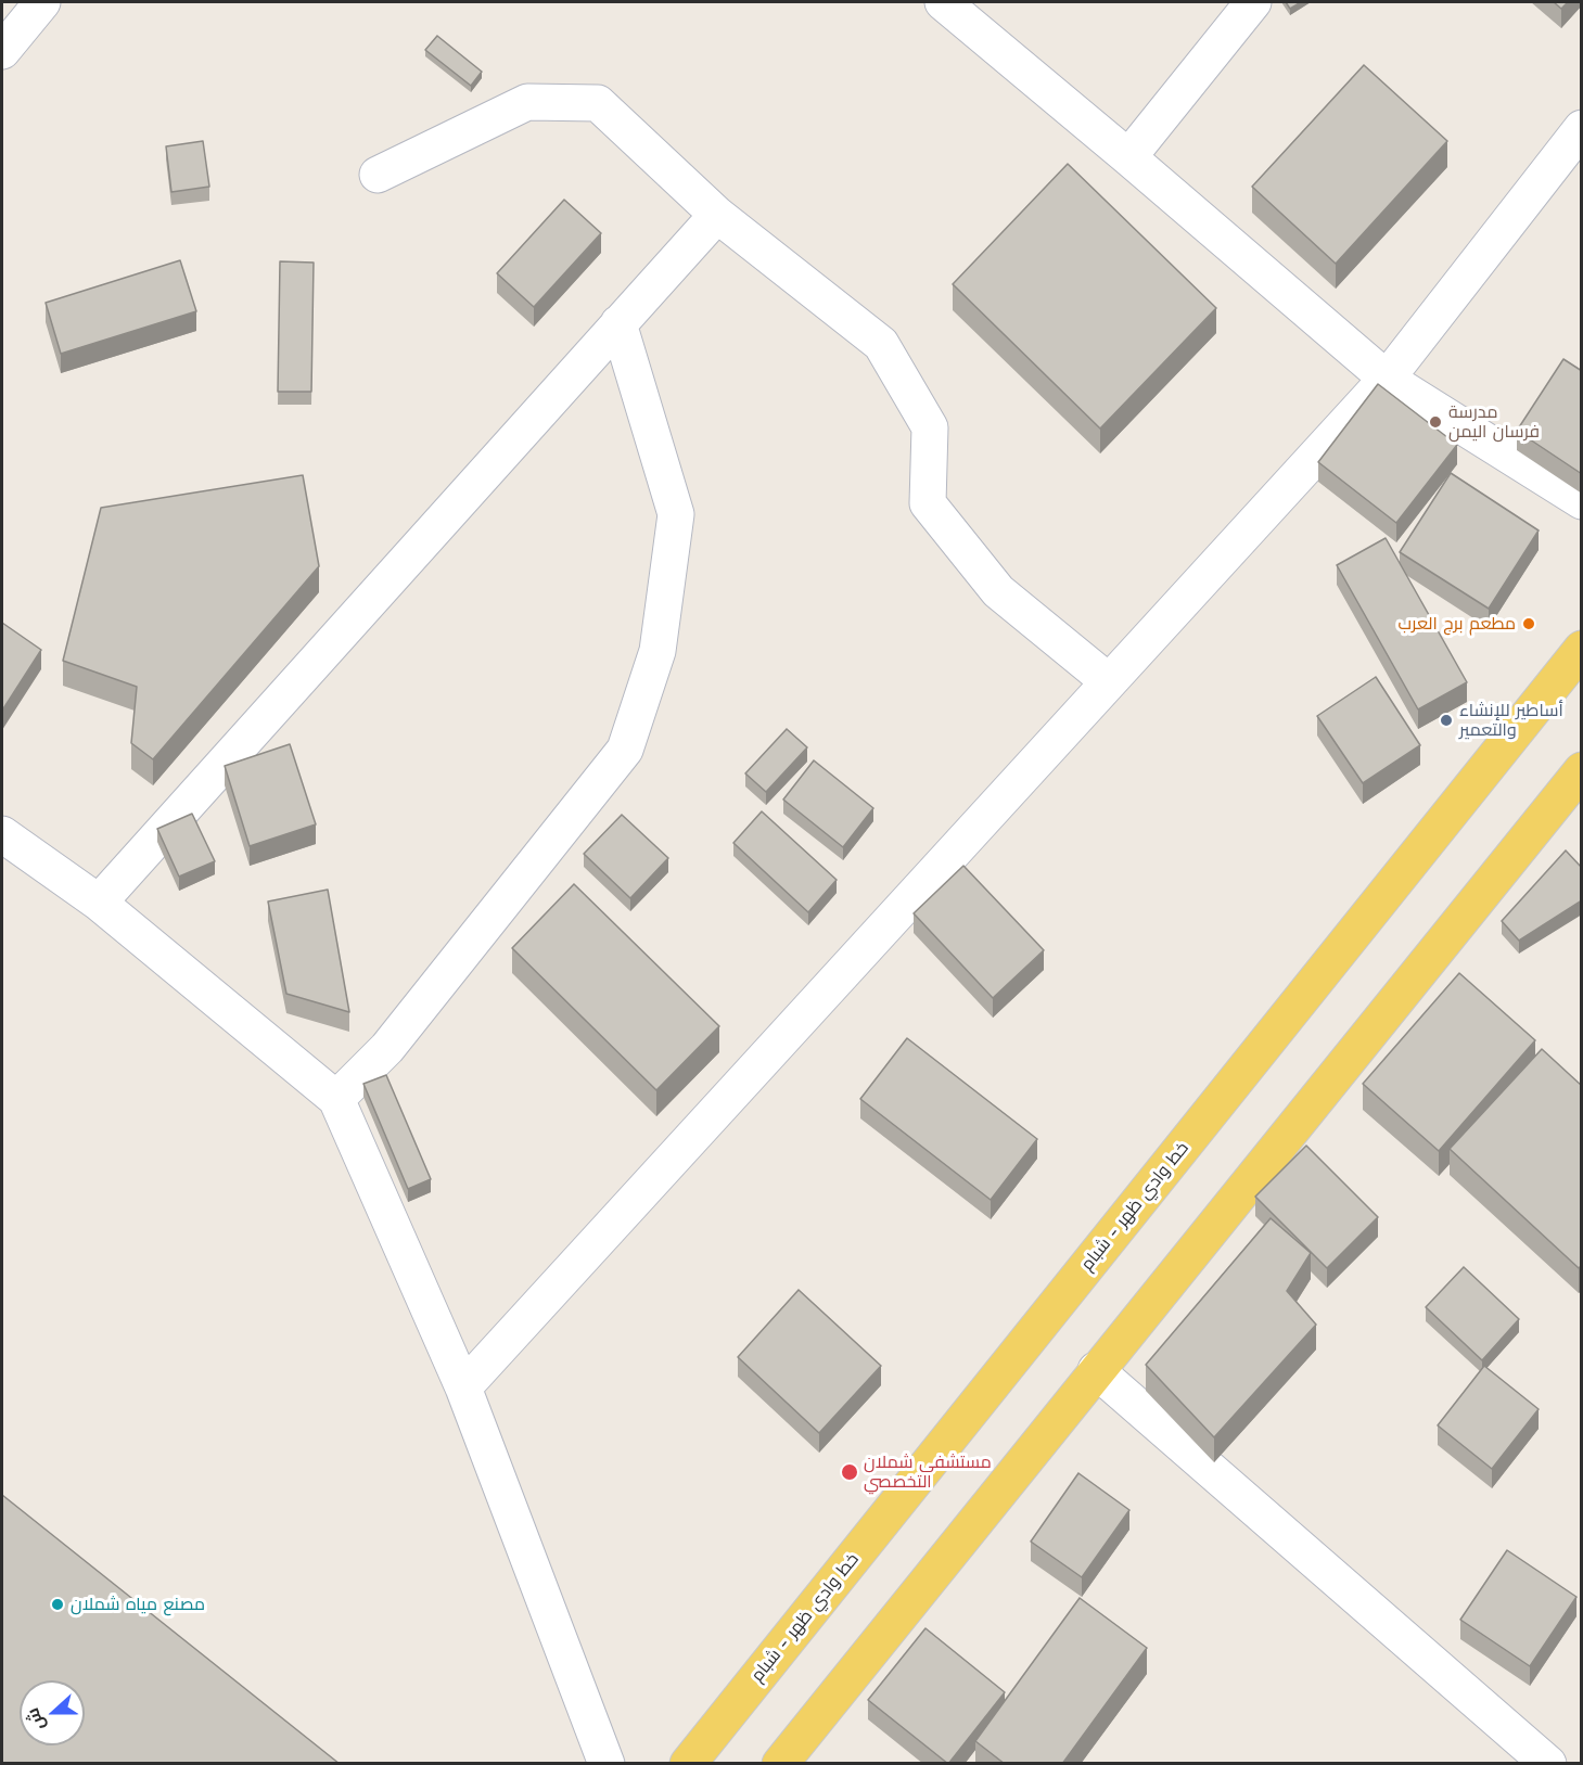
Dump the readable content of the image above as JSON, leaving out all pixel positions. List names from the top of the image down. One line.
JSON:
{"streets":{"main road":["خط وادي ظهر - شبام"]},"places":["مدرسة فرسان اليمن","مطعم برج العرب","أساطير للإنشاء والتعمير","مستشفى شملان التخصصي","مصنع مياه شملان"],"north":"left"}
